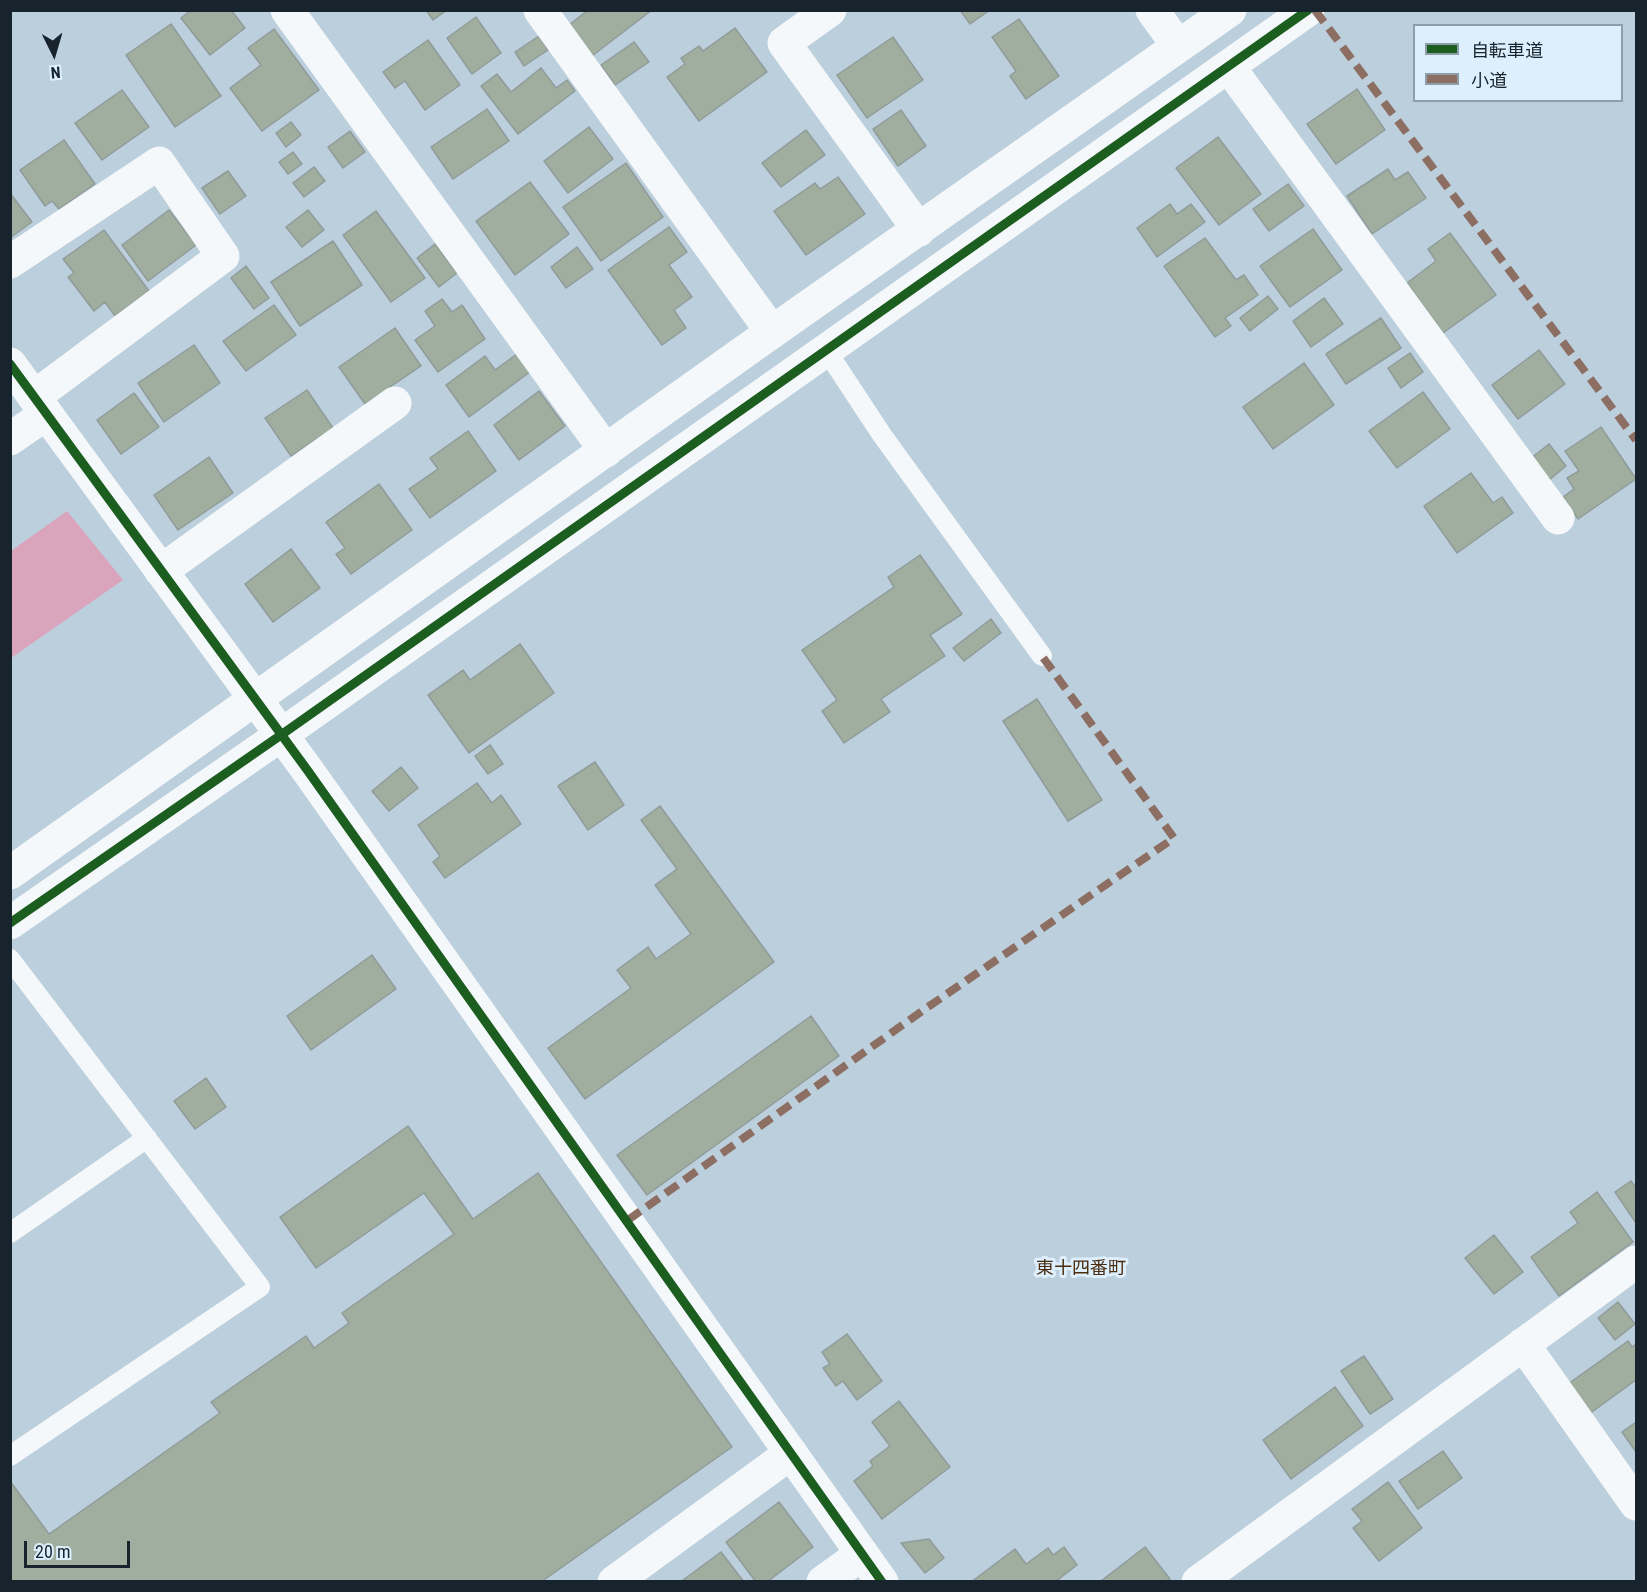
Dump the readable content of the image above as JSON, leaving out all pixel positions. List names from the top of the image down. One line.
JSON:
{"districts":["東十四番町"],"legend":["自転車道","小道"],"scale_bar":"20 m","north":"bottom"}
